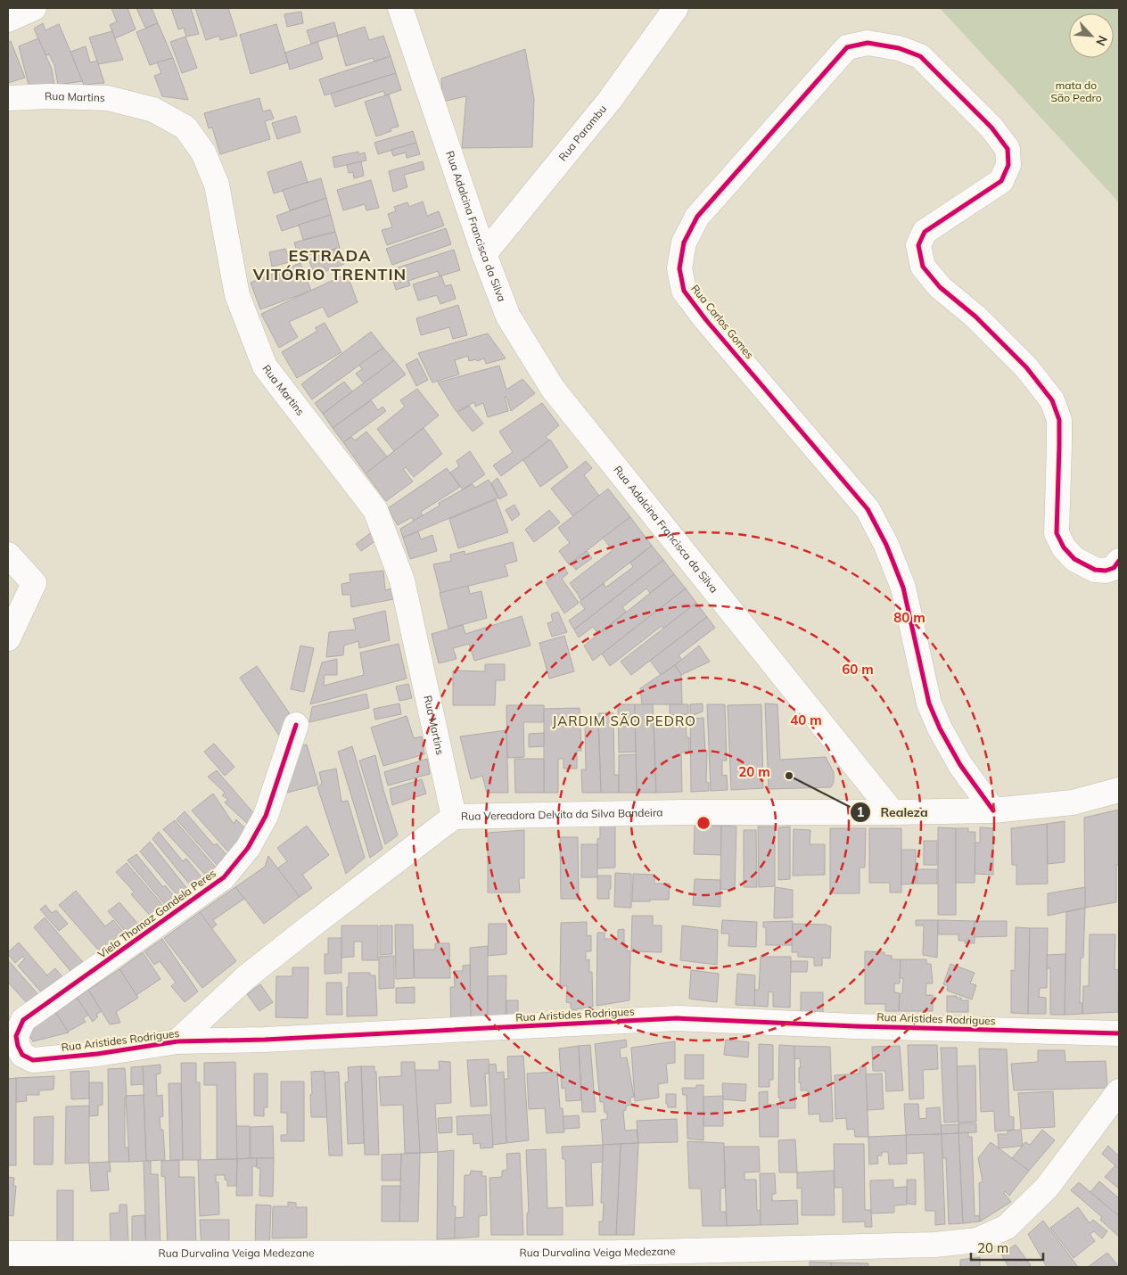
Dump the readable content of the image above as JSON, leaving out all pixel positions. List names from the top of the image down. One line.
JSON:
{"streets":{"street":["Rua Martins","Rua Parambu","Rua Adalcina Francisca da Silva","Rua Carlos Gomes","Rua Vereadora Delvita da Silva Bandeira","Viela Thomaz Gandela Peres","Rua Aristides Rodrigues","Rua Durvalina Veiga Medezane"]},"crossings":[["Rua Martins","Rua Vereadora Delvita da Silva Bandeira"],["Rua Parambu","Rua Adalcina Francisca da Silva"],["Rua Adalcina Francisca da Silva","Rua Vereadora Delvita da Silva Bandeira"],["Rua Vereadora Delvita da Silva Bandeira","Rua Aristides Rodrigues"],["Viela Thomaz Gandela Peres","Rua Aristides Rodrigues"]],"districts":["ESTRADA VITÓRIO TRENTIN","JARDIM SÃO PEDRO"],"parks":["mata do São Pedro"],"places":["Realeza"],"scale_bar":"20 m","north":"bottom right","rings":["80 m","60 m","40 m","20 m"]}
